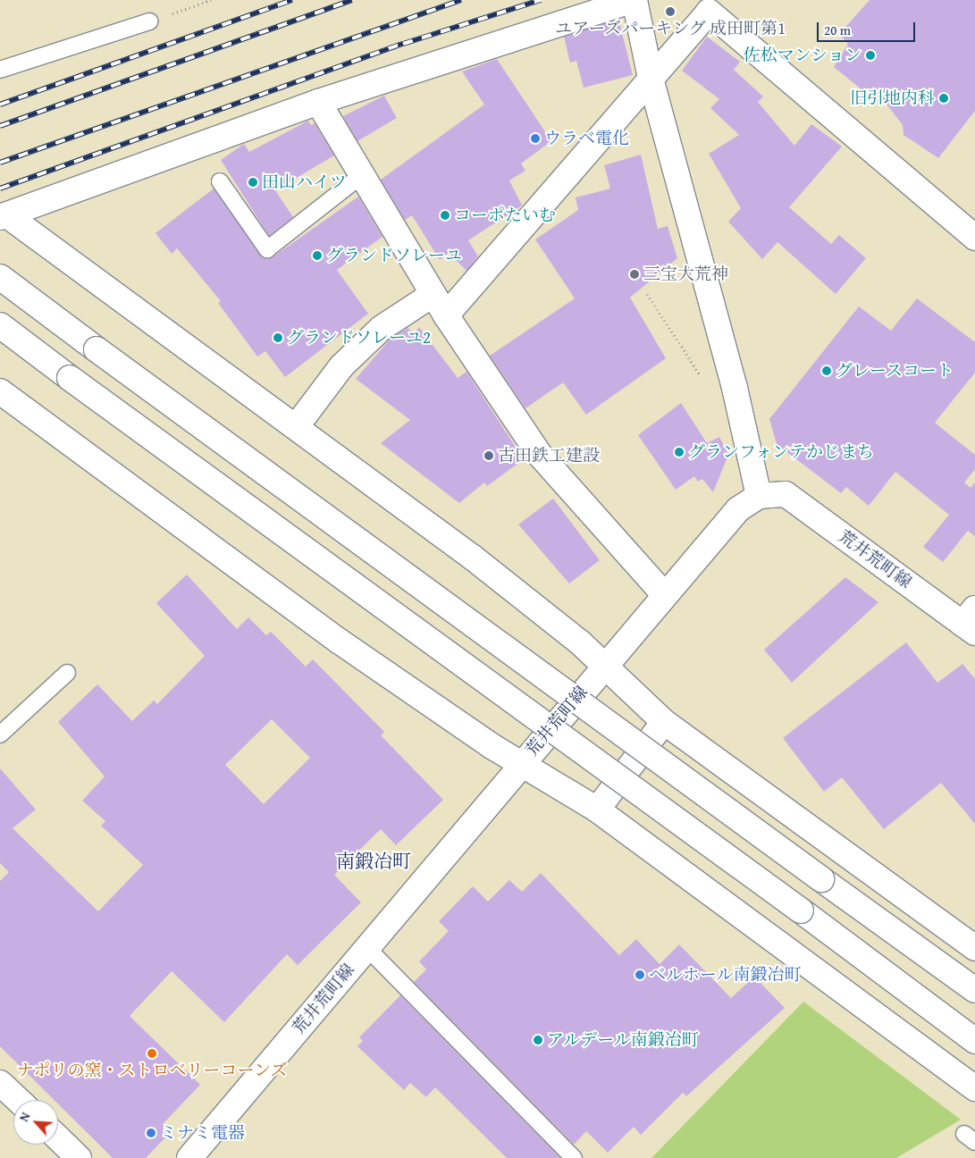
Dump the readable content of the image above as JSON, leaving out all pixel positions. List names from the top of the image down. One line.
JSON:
{"streets":{"street":["荒井荒町線"]},"districts":["南鍛冶町"],"places":["ユアーズパーキング 成田町第1","佐松マンション","旧引地内科","ウラベ電化","田山ハイツ","コーポたいむ","グランドソレーユ","三宝大荒神","グランドソレーユ2","グレースコート","グランフォンテかじまち","古田鉄工建設","ベルホール南鍛冶町","アルデール南鍛冶町","ナポリの窯・ストロベリーコーンズ","ミナミ電器"],"scale_bar":"20 m","north":"top left"}
